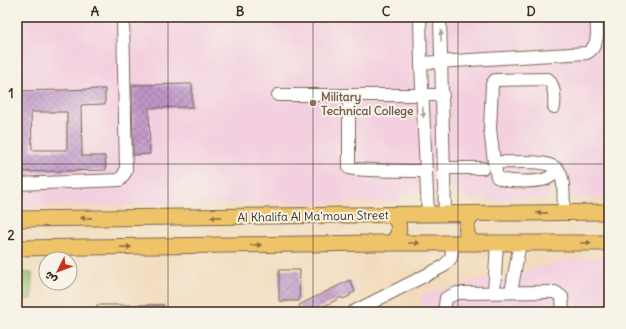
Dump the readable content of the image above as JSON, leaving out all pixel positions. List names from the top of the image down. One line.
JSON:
{"streets":{"main road":["Al Khalifa Al Ma'moun Street"]},"places":["Military Technical College"],"north":"bottom left","grid":{"columns":["A","B","C","D"],"rows":["1","2"]}}
